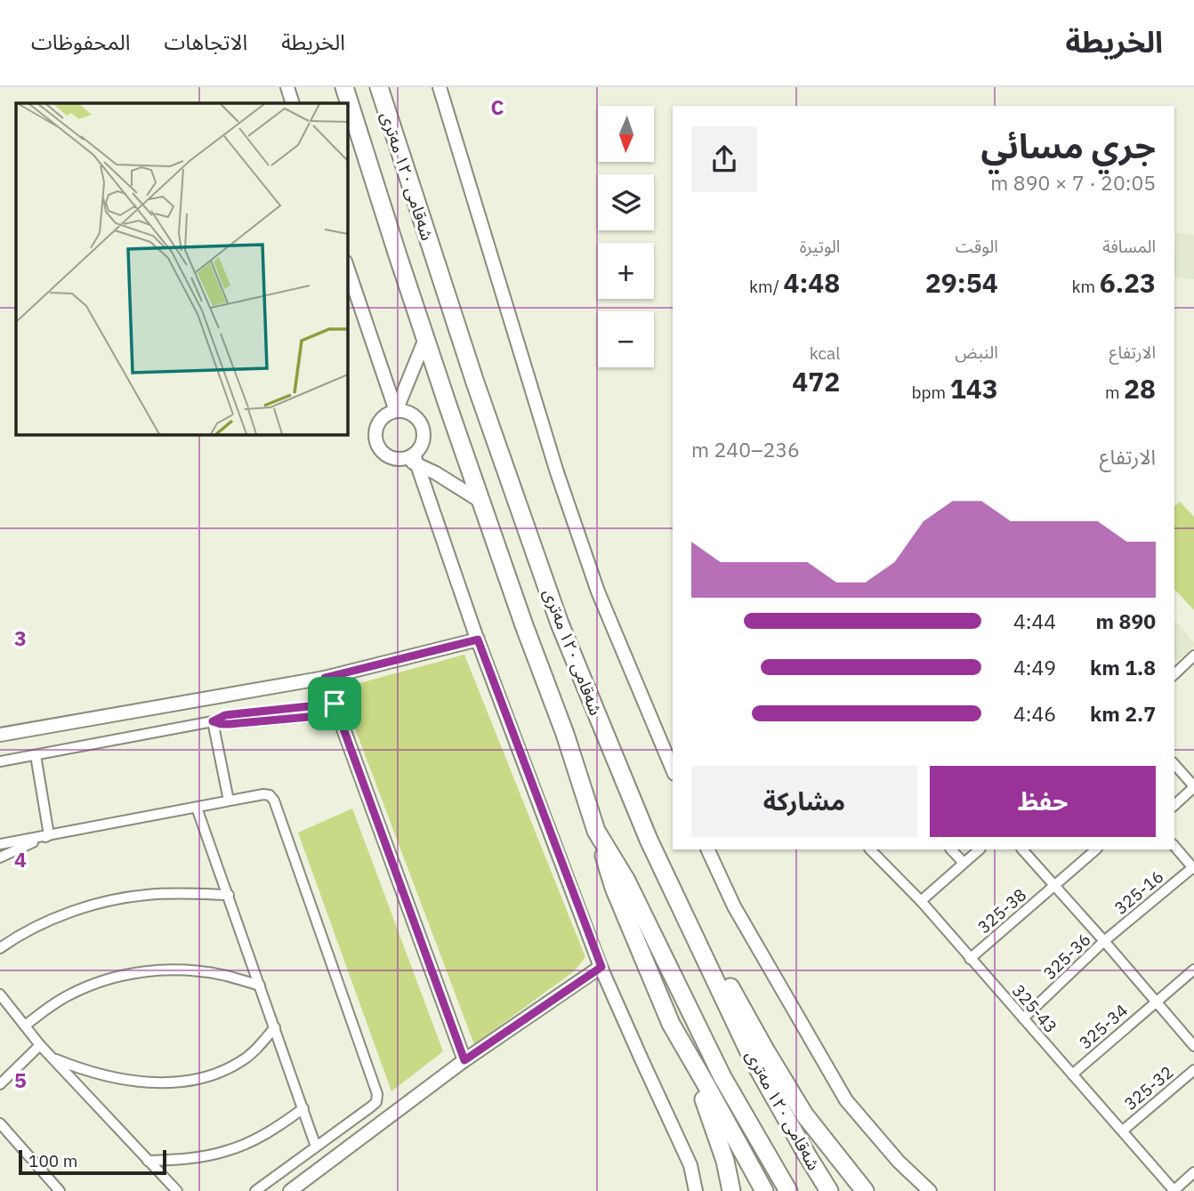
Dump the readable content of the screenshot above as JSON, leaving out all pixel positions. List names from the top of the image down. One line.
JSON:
{"streets":{"highway":["شەقامی ١٢٠ مەتری"],"street":["325-16","325-38","325-36","325-43","325-34","325-32"]},"crossings":[["325-16","325-36"],["325-38","325-43"],["325-36","325-43"],["325-43","325-34"],["325-43","325-32"]],"scale_bar":"100 m","north":"bottom","page":{"header":"الخريطة","nav":["الخريطة","الاتجاهات","المحفوظات"],"map_buttons":["+","−"],"heading":["جري مسائي","20:05 · 7 × 890 m"],"stats":[["المسافة","6.23 km"],["الوقت","29:54"],["الوتيرة","4:48 /km"],["الارتفاع","28 m"],["النبض","143 bpm"],["kcal","472"]],"chart":["الارتفاع","236–240 m"],"list":[{"name":"890 m","note":"4:44"},{"name":"1.8 km","note":"4:49"},{"name":"2.7 km","note":"4:46"}],"buttons":["حفظ","مشاركة"],"scale":"100 m"},"grid":{"columns":["C"],"rows":["3","4","5"]}}
